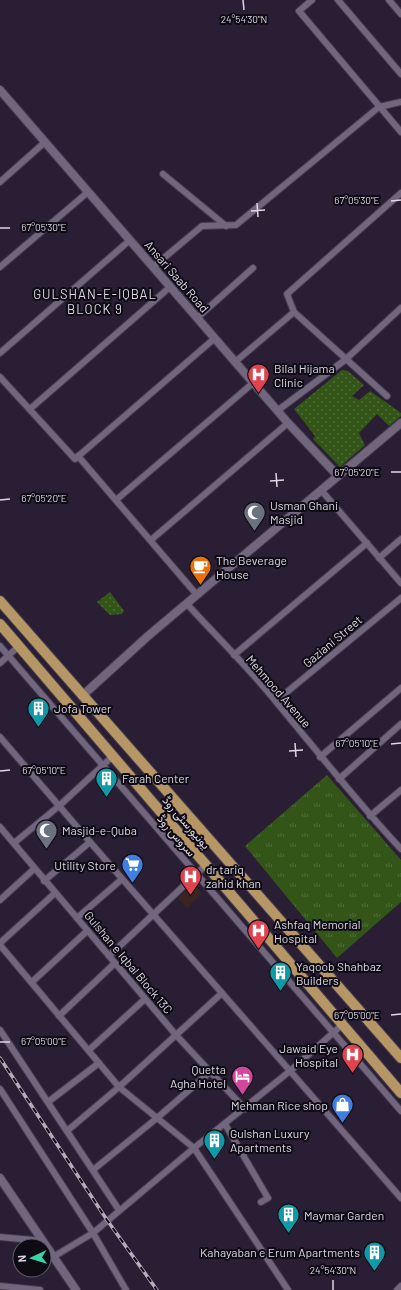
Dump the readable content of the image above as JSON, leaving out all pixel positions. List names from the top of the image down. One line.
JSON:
{"streets":{"main road":["یونیورسٹی روڈ"],"street":["Ansari Saab Road","Gaziani Street","Mehmood Avenue","سروس روڈ","Gulshan e Iqbal Block 13C"]},"crossings":[["Gaziani Street","Mehmood Avenue"]],"districts":["GULSHAN-E-IQBAL BLOCK 9"],"places":{"hospital":["Bilal Hijama Clinic","dr tariq zahid khan","Ashfaq Memorial Hospital","Jawaid Eye Hospital"],"mosque":["Usman Ghani Masjid","Masjid-e-Quba"],"cafe":["The Beverage House"],"building":["Jofa Tower","Farah Center","Yaqoob Shahbaz Builders","Gulshan Luxury Apartments","Maymar Garden","Kahayaban e Erum Apartments"],"supermarket":["Utility Store"],"hotel":["Quetta Agha Hotel"],"shop":["Mehman Rice shop"]},"north":"left","coordinates":["24°54'30\"N","67°05'30\"E","67°05'20\"E","67°05'10\"E","67°05'00\"E"]}
